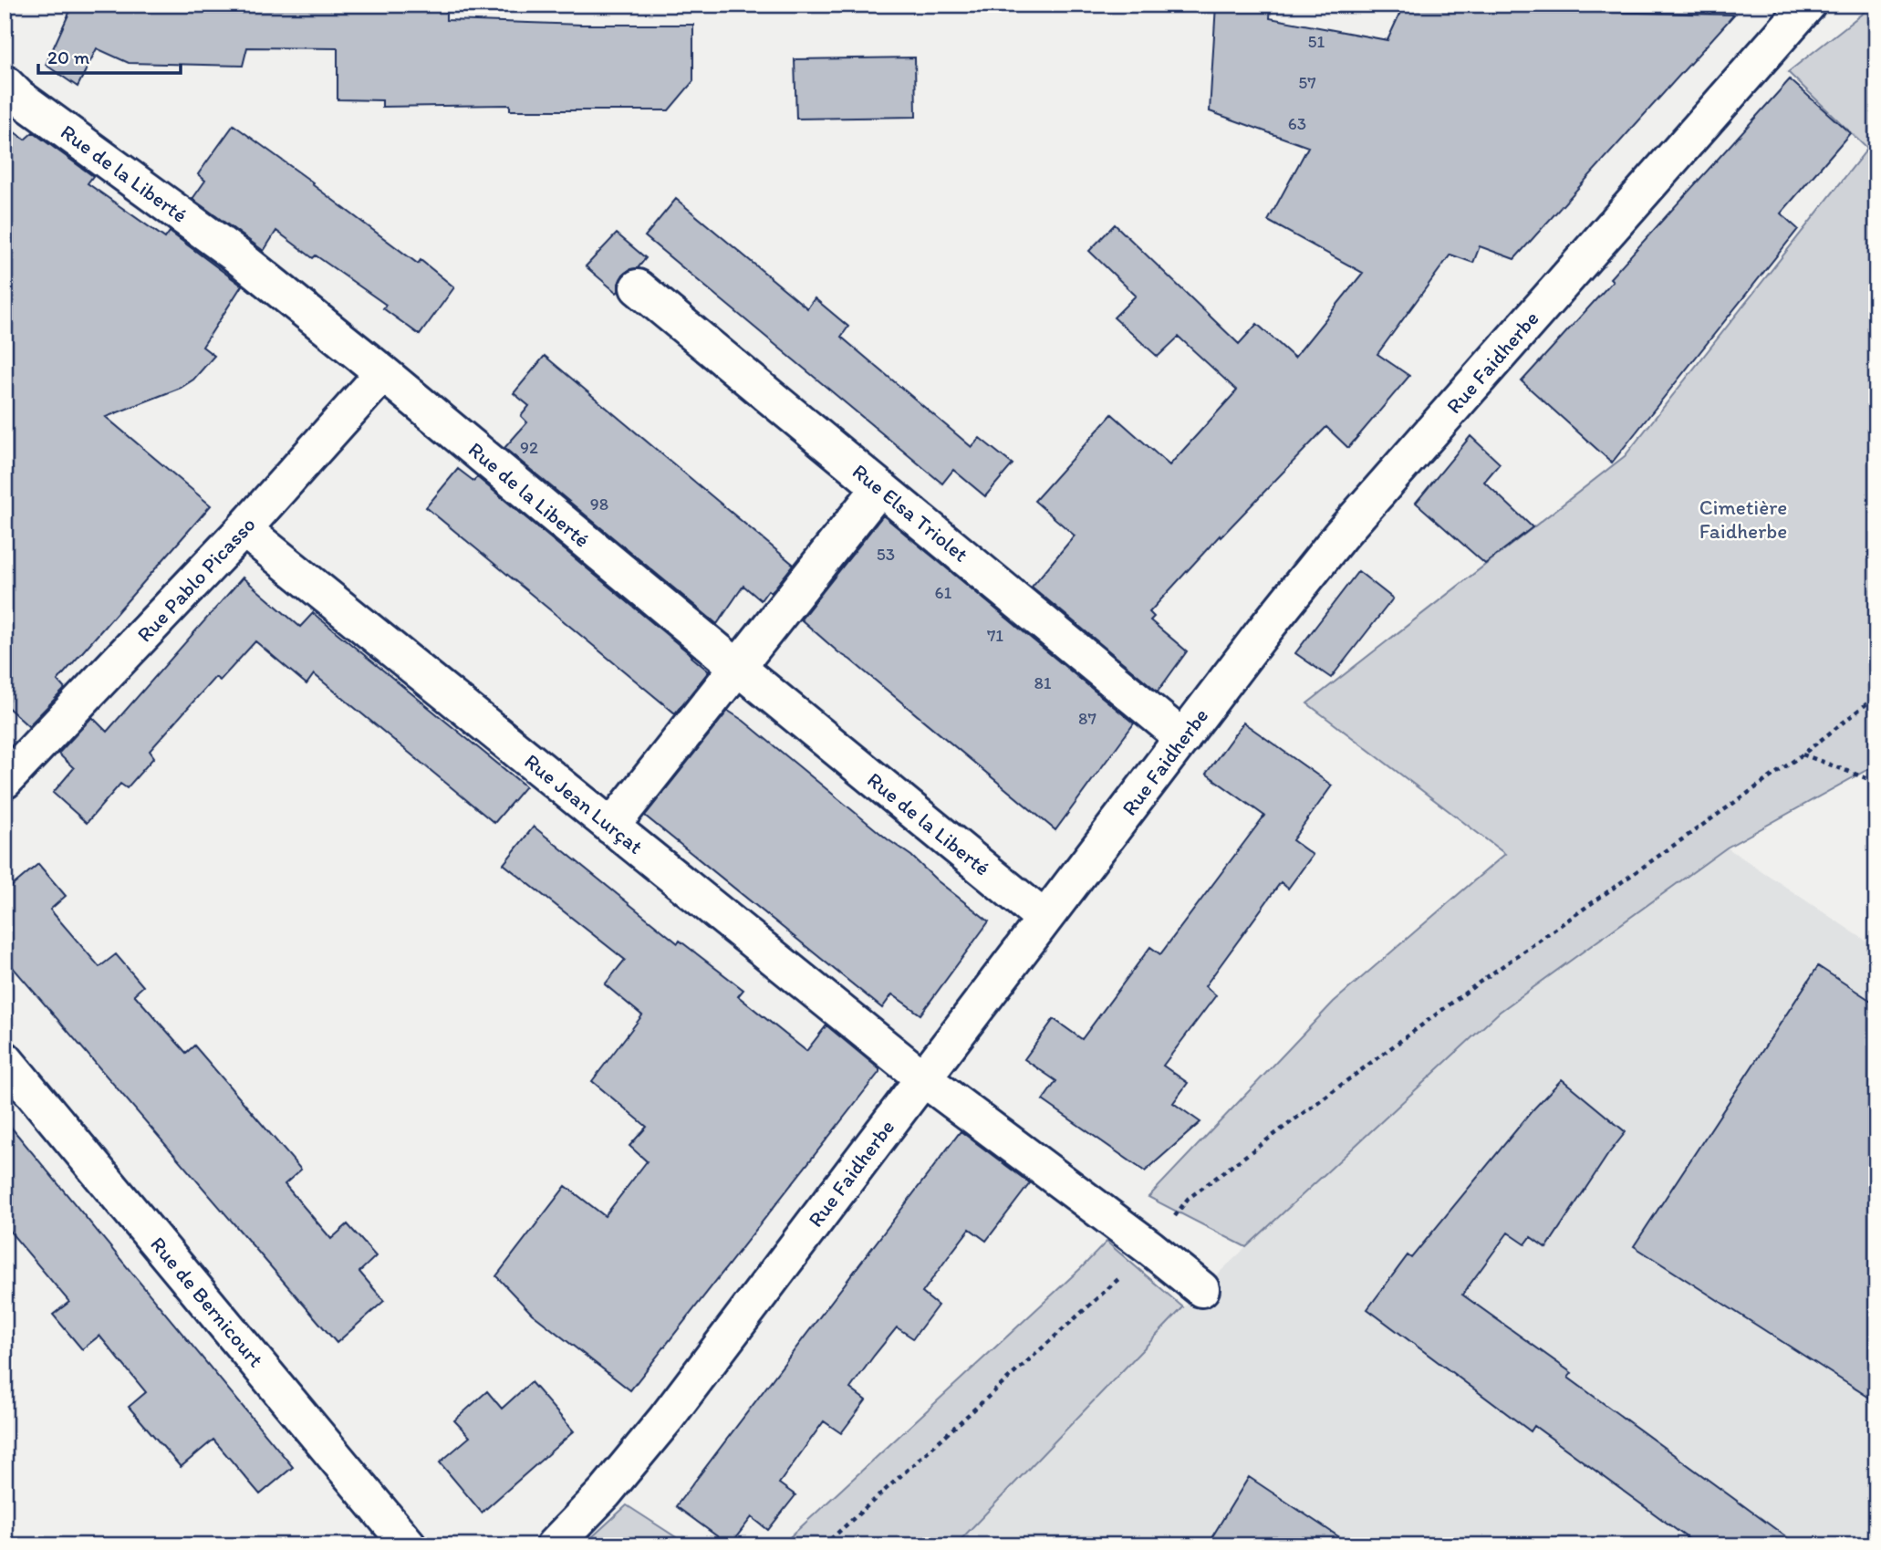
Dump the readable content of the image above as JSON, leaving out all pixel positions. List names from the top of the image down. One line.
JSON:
{"streets":{"street":["Rue de la Liberté","Rue Faidherbe","Rue Elsa Triolet","Rue Pablo Picasso","Rue Jean Lurçat","Rue de Bernicourt"]},"crossings":[["Rue de la Liberté","Rue Faidherbe"],["Rue de la Liberté","Rue Pablo Picasso"],["Rue Faidherbe","Rue Elsa Triolet"],["Rue Faidherbe","Rue Jean Lurçat"],["Rue Pablo Picasso","Rue Jean Lurçat"]],"parks":["Cimetière Faidherbe"],"house_numbers":["51","57","63","92","98","53","61","71","81","87"],"scale_bar":"20 m"}
